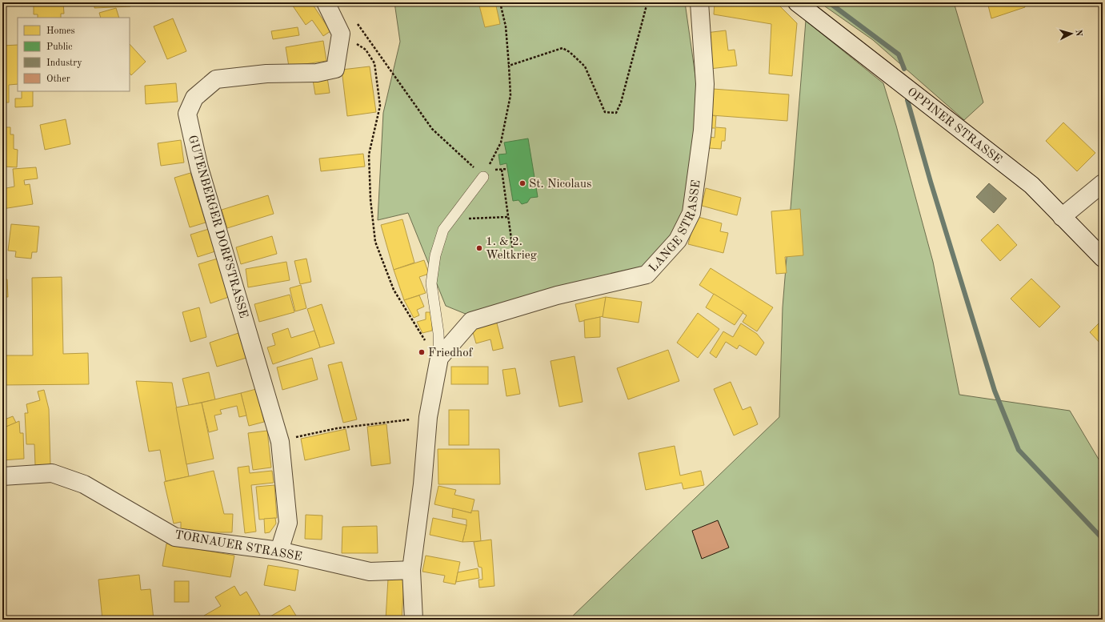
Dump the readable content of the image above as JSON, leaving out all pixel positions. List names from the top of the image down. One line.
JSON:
{"streets":{"street":["OPPINER STRASSE","LANGE STRASSE","GUTENBERGER DORFSTRASSE","TORNAUER STRASSE"]},"crossings":[["GUTENBERGER DORFSTRASSE","TORNAUER STRASSE"]],"places":["St. Nicolaus","1. & 2. Weltkrieg","Friedhof"],"legend":["Homes","Public","Industry","Other"],"north":"right"}
